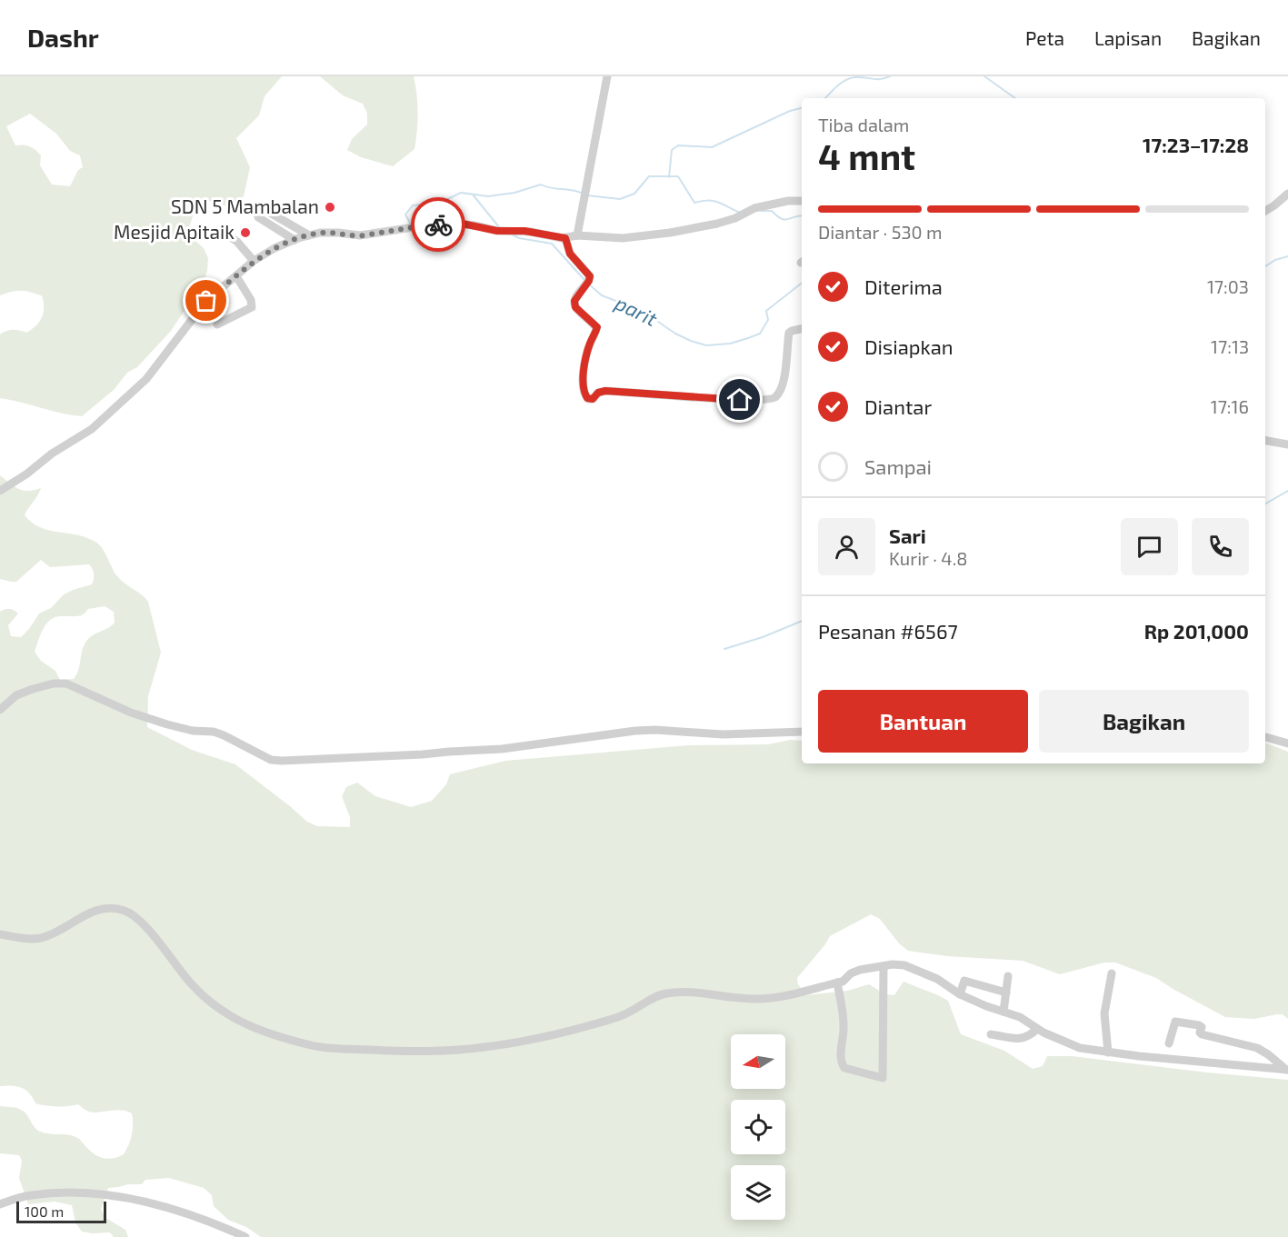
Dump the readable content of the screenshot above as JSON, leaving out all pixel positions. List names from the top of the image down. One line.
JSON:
{"water":["parit"],"places":["SDN 5 Mambalan","Mesjid Apitaik"],"scale_bar":"100 m","north":"left","page":{"header":"Dashr","nav":["Peta","Lapisan","Bagikan"],"heading":["4 mnt","Tiba dalam","17:23–17:28"],"panel":["Sari","Kurir · 4.8","Pesanan #6567","Rp 201,000"],"bar":"Diantar · 530 m","list":[["Diterima","17:03"],["Disiapkan","17:13"],["Diantar","17:16"],"Sampai"],"buttons":["Bantuan","Bagikan"],"scale":"100 m"}}
